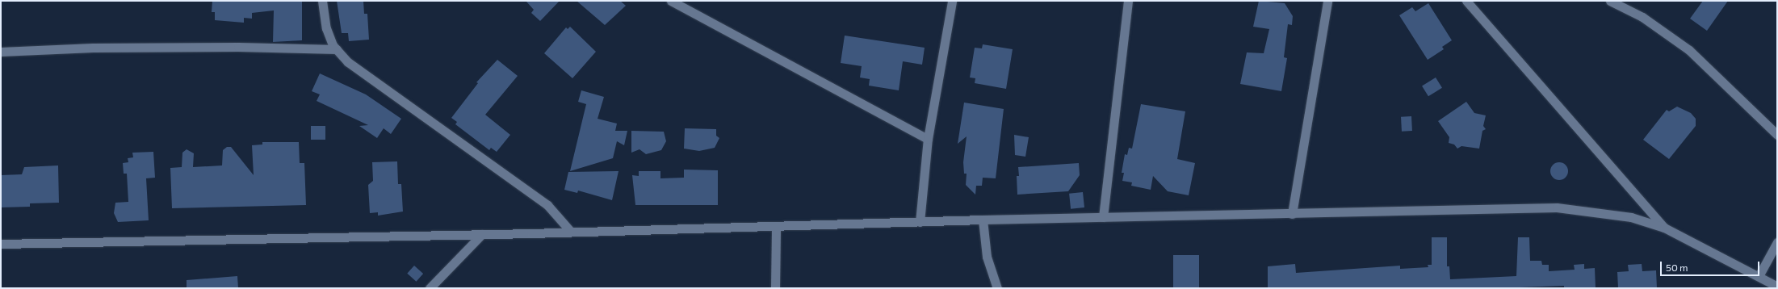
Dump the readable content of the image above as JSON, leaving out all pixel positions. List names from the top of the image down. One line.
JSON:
{"scale_bar":"50 m"}
